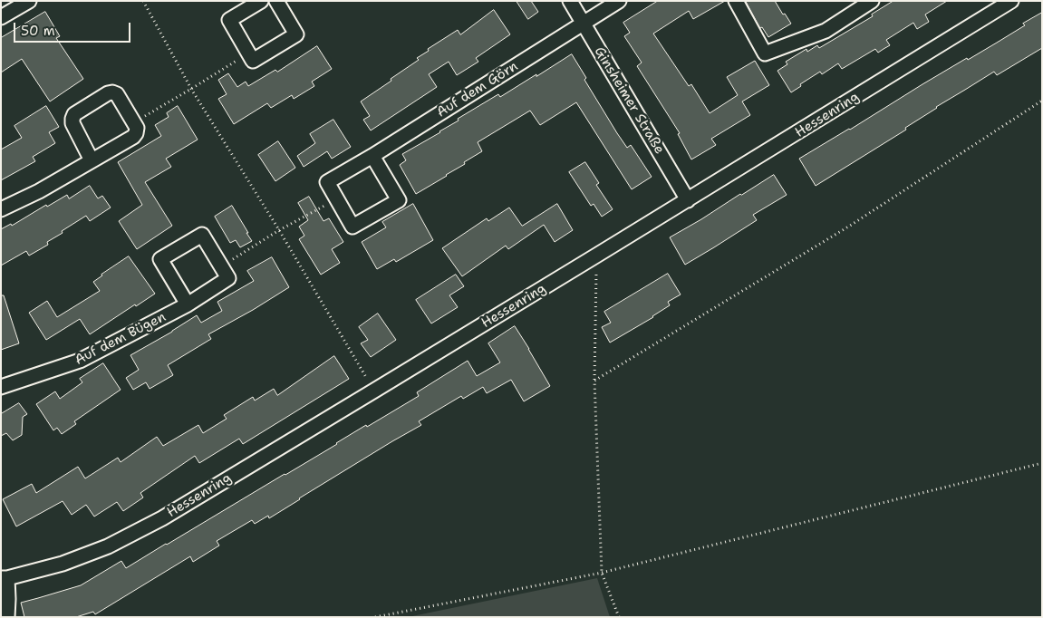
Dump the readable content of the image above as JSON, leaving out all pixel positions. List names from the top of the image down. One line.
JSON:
{"streets":{"street":["Auf dem Görn","Ginsheimer Straße","Hessenring","Auf dem Bügen"]},"crossings":[["Auf dem Görn","Ginsheimer Straße"],["Ginsheimer Straße","Hessenring"]],"scale_bar":"50 m"}
